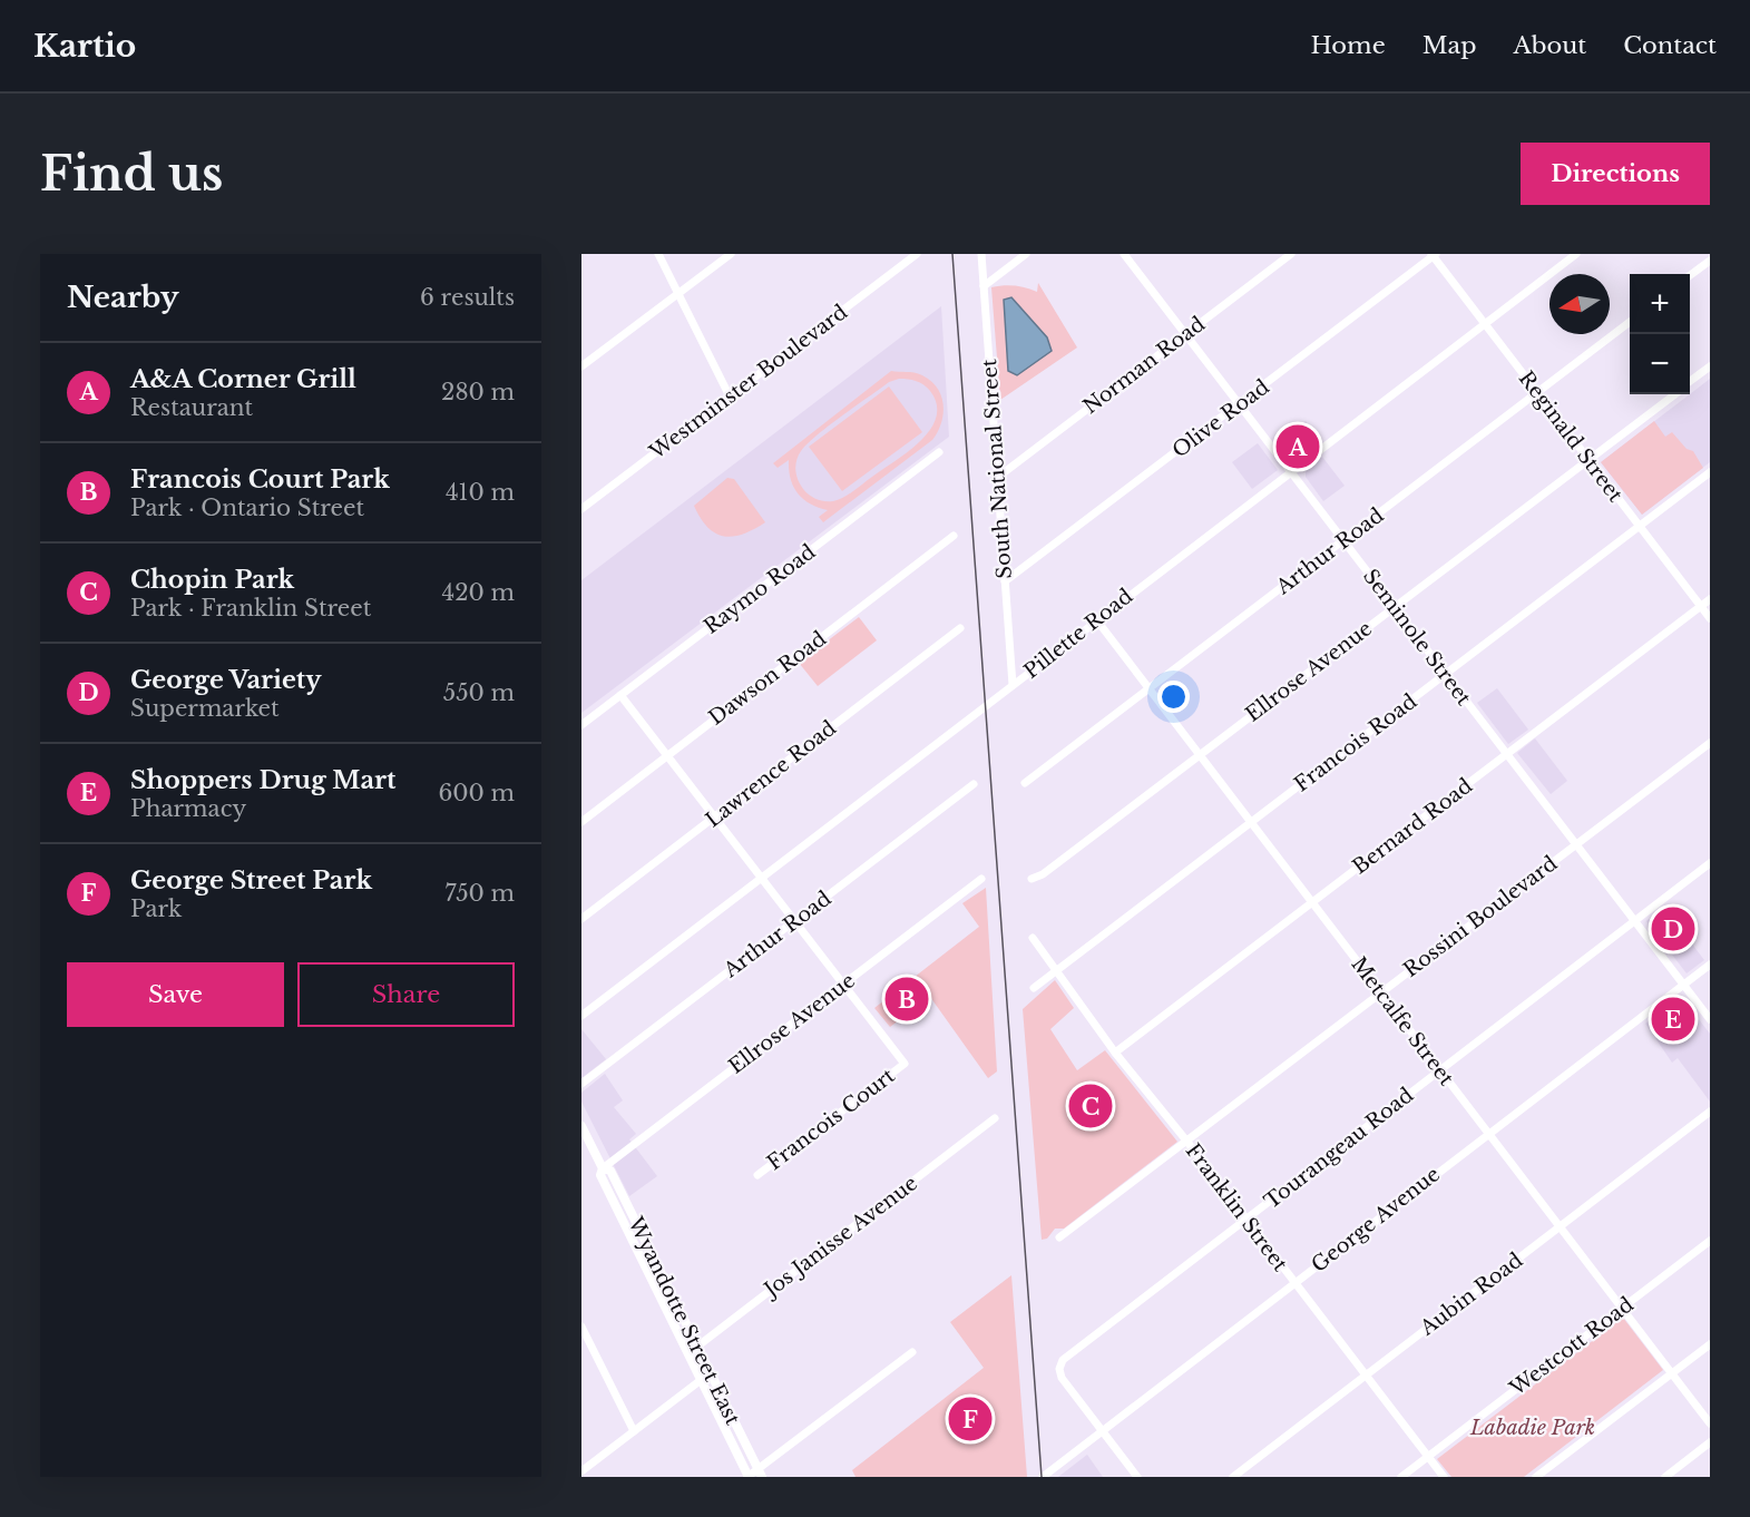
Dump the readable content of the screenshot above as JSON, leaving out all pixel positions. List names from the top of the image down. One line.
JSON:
{"streets":{"main road":["Wyandotte Street East"],"street":["Norman Road","Westminster Boulevard","Olive Road","Reginald Street","South National Street","Arthur Road","Raymo Road","Pillette Road","Seminole Street","Ellrose Avenue","Dawson Road","Francois Road","Lawrence Road","Bernard Road","Rossini Boulevard","Metcalfe Street","Francois Court","Tourangeau Road","Franklin Street","George Avenue","Jos Janisse Avenue","Aubin Road","Westcott Road"]},"crossings":[["Norman Road","South National Street"],["Norman Road","Seminole Street"],["Olive Road","Reginald Street"],["Olive Road","South National Street"],["Olive Road","Seminole Street"],["Reginald Street","Arthur Road"],["Reginald Street","Pillette Road"],["Reginald Street","Ellrose Avenue"],["Reginald Street","Francois Road"],["Reginald Street","Bernard Road"],["South National Street","Pillette Road"],["Arthur Road","Seminole Street"],["Arthur Road","Metcalfe Street"],["Pillette Road","Seminole Street"],["Pillette Road","Metcalfe Street"],["Seminole Street","Ellrose Avenue"],["Seminole Street","Francois Road"],["Seminole Street","Bernard Road"],["Seminole Street","Rossini Boulevard"],["Seminole Street","Tourangeau Road"],["Seminole Street","George Avenue"],["Ellrose Avenue","Metcalfe Street"],["Ellrose Avenue","Francois Court"],["Ellrose Avenue","Wyandotte Street East"],["Francois Road","Metcalfe Street"],["Francois Road","Franklin Street"],["Bernard Road","Metcalfe Street"],["Bernard Road","Franklin Street"],["Rossini Boulevard","Metcalfe Street"],["Rossini Boulevard","Franklin Street"],["Metcalfe Street","Tourangeau Road"],["Metcalfe Street","George Avenue"],["Metcalfe Street","Aubin Road"],["Metcalfe Street","Westcott Road"],["Tourangeau Road","Franklin Street"],["Tourangeau Road","George Avenue"],["Franklin Street","George Avenue"],["Franklin Street","Aubin Road"],["Franklin Street","Westcott Road"],["Jos Janisse Avenue","Wyandotte Street East"]],"parks":["Labadie Park"],"north":"left","page":{"header":"Kartio","nav":["Home","Map","About","Contact"],"buttons":["Directions",["Save","Share"]],"title":"Find us","heading":["Nearby","6 results"],"map_buttons":["+","−"],"list":[{"mark":"A","name":"A&A Corner Grill","note":"Restaurant","value":"280 m"},{"mark":"B","name":"Francois Court Park","note":"Park · Ontario Street","value":"410 m"},{"mark":"C","name":"Chopin Park","note":"Park · Franklin Street","value":"420 m"},{"mark":"D","name":"George Variety","note":"Supermarket","value":"550 m"},{"mark":"E","name":"Shoppers Drug Mart","note":"Pharmacy","value":"600 m"},{"mark":"F","name":"George Street Park","note":"Park","value":"750 m"}],"pins":["A","D","B","E","C","F"]}}
